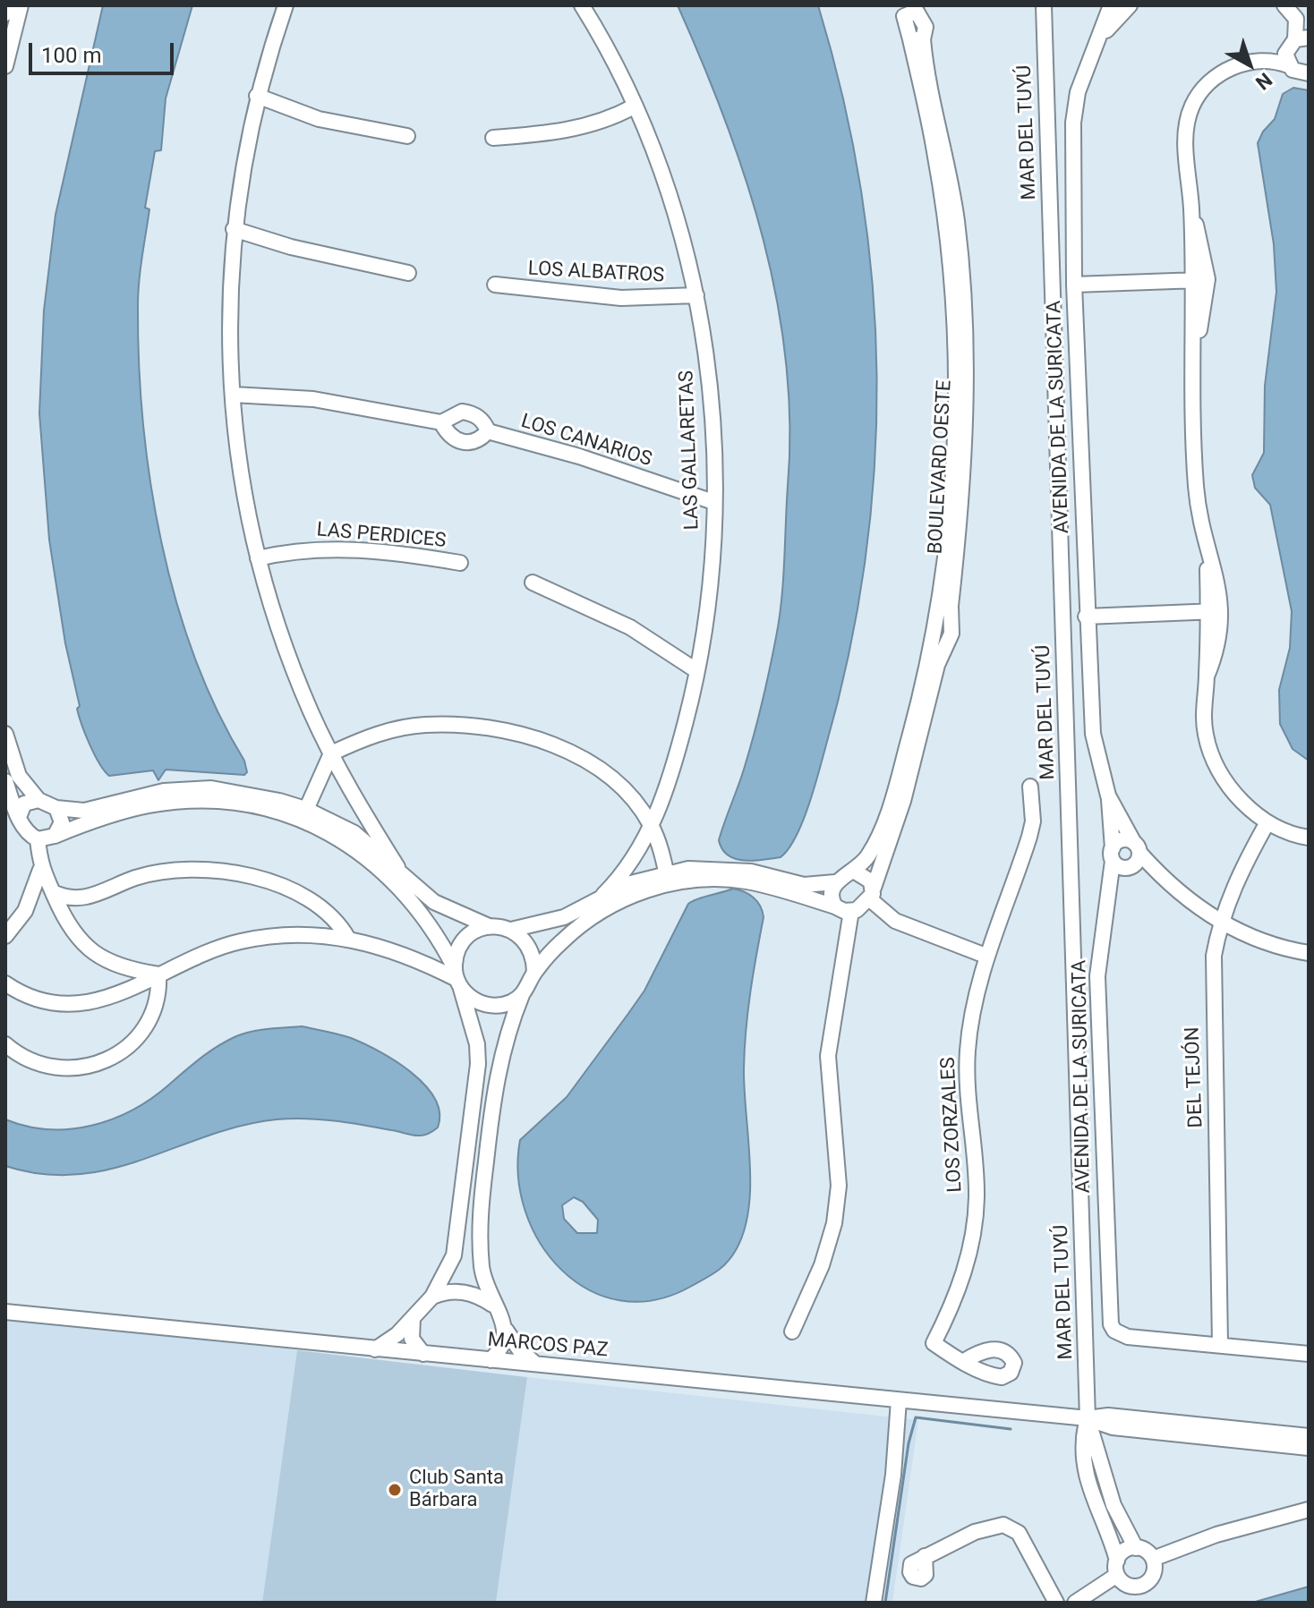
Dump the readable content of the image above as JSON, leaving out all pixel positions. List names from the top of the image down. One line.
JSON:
{"streets":{"street":["MAR DEL TUYÚ","LOS ALBATROS","AVENIDA DE LA SURICATA","LOS CANARIOS","LAS GALLARETAS","BOULEVARD OESTE","LAS PERDICES","DEL TEJÓN","LOS ZORZALES","MARCOS PAZ"]},"crossings":[["MAR DEL TUYÚ","MARCOS PAZ"],["LOS ALBATROS","LAS GALLARETAS"],["AVENIDA DE LA SURICATA","DEL TEJÓN"],["LOS CANARIOS","LAS GALLARETAS"]],"places":["Club Santa Bárbara"],"scale_bar":"100 m","north":"bottom right"}
